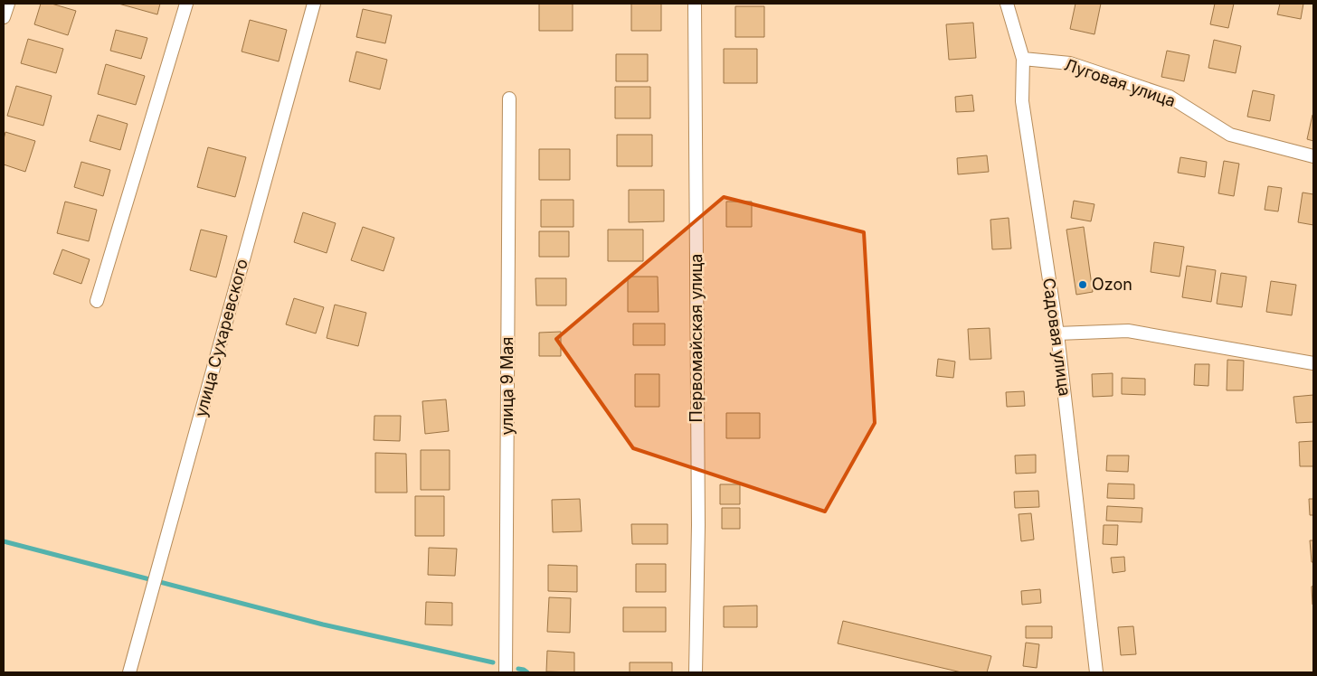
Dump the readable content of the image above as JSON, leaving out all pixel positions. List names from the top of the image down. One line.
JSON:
{"streets":{"street":["Луговая улица","Садовая улица","улица Сухаревского","Первомайская улица","улица 9 Мая"]},"crossings":[["Луговая улица","Садовая улица"]],"places":["Ozon"]}
